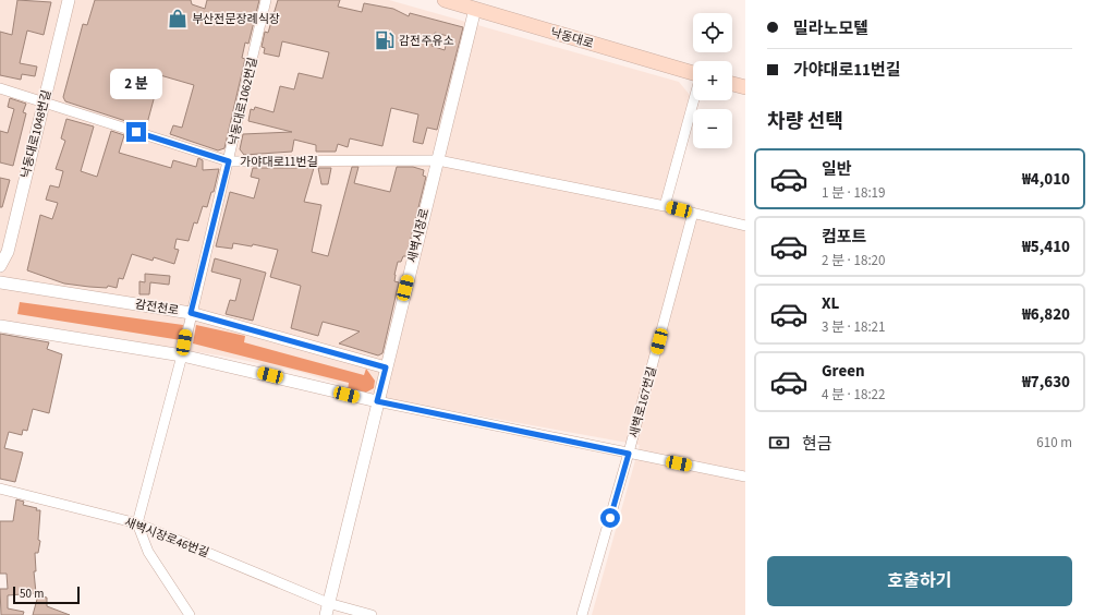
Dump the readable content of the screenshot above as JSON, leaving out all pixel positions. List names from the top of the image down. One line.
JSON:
{"streets":{"main road":["낙동대로"],"street":["낙동대로1062번길","낙동대로1048번길","가야대로11번길","새벽시장로","감전천로","새벽로167번길","새벽시장로46번길"]},"crossings":[["낙동대로","새벽시장로"],["낙동대로1062번길","가야대로11번길"],["낙동대로1062번길","감전천로"],["낙동대로1062번길","새벽시장로46번길"],["낙동대로1048번길","가야대로11번길"],["가야대로11번길","새벽시장로"],["가야대로11번길","새벽로167번길"],["새벽시장로","감전천로"],["새벽시장로","새벽시장로46번길"]],"places":{"shop":["부산전문장례식장"],"fuel station":["감전주유소"]},"scale_bar":"50 m","page":{"banner":["밀라노모텔","가야대로11번길"],"map_buttons":["+","−"],"bubble":"2 분","heading":"차량 선택","list":[{"name":"일반","note":"1 분 · 18:19","value":"₩4,010"},{"name":"컴포트","note":"2 분 · 18:20","value":"₩5,410"},{"name":"XL","note":"3 분 · 18:21","value":"₩6,820"},{"name":"Green","note":"4 분 · 18:22","value":"₩7,630"}],"pay":["현금","610 m"],"buttons":"호출하기","scale":"50 m"}}
